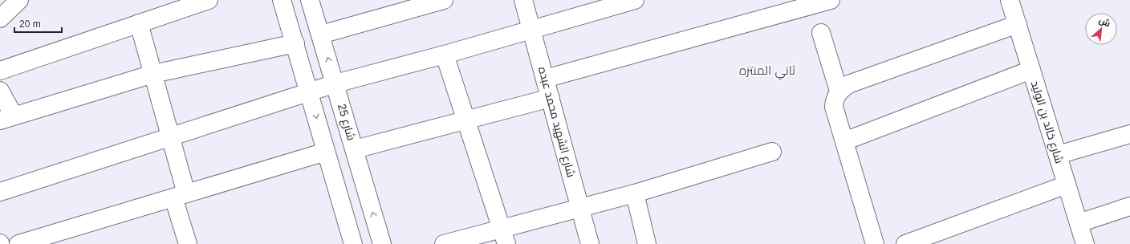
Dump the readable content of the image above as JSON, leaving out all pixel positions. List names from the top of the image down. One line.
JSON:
{"streets":{"street":["شارع 25","شارع الشهيد محمد عبده","شارع خالد بن الوليد"]},"districts":["ثاني المنتزه"],"scale_bar":"20 m","north":"top right"}
